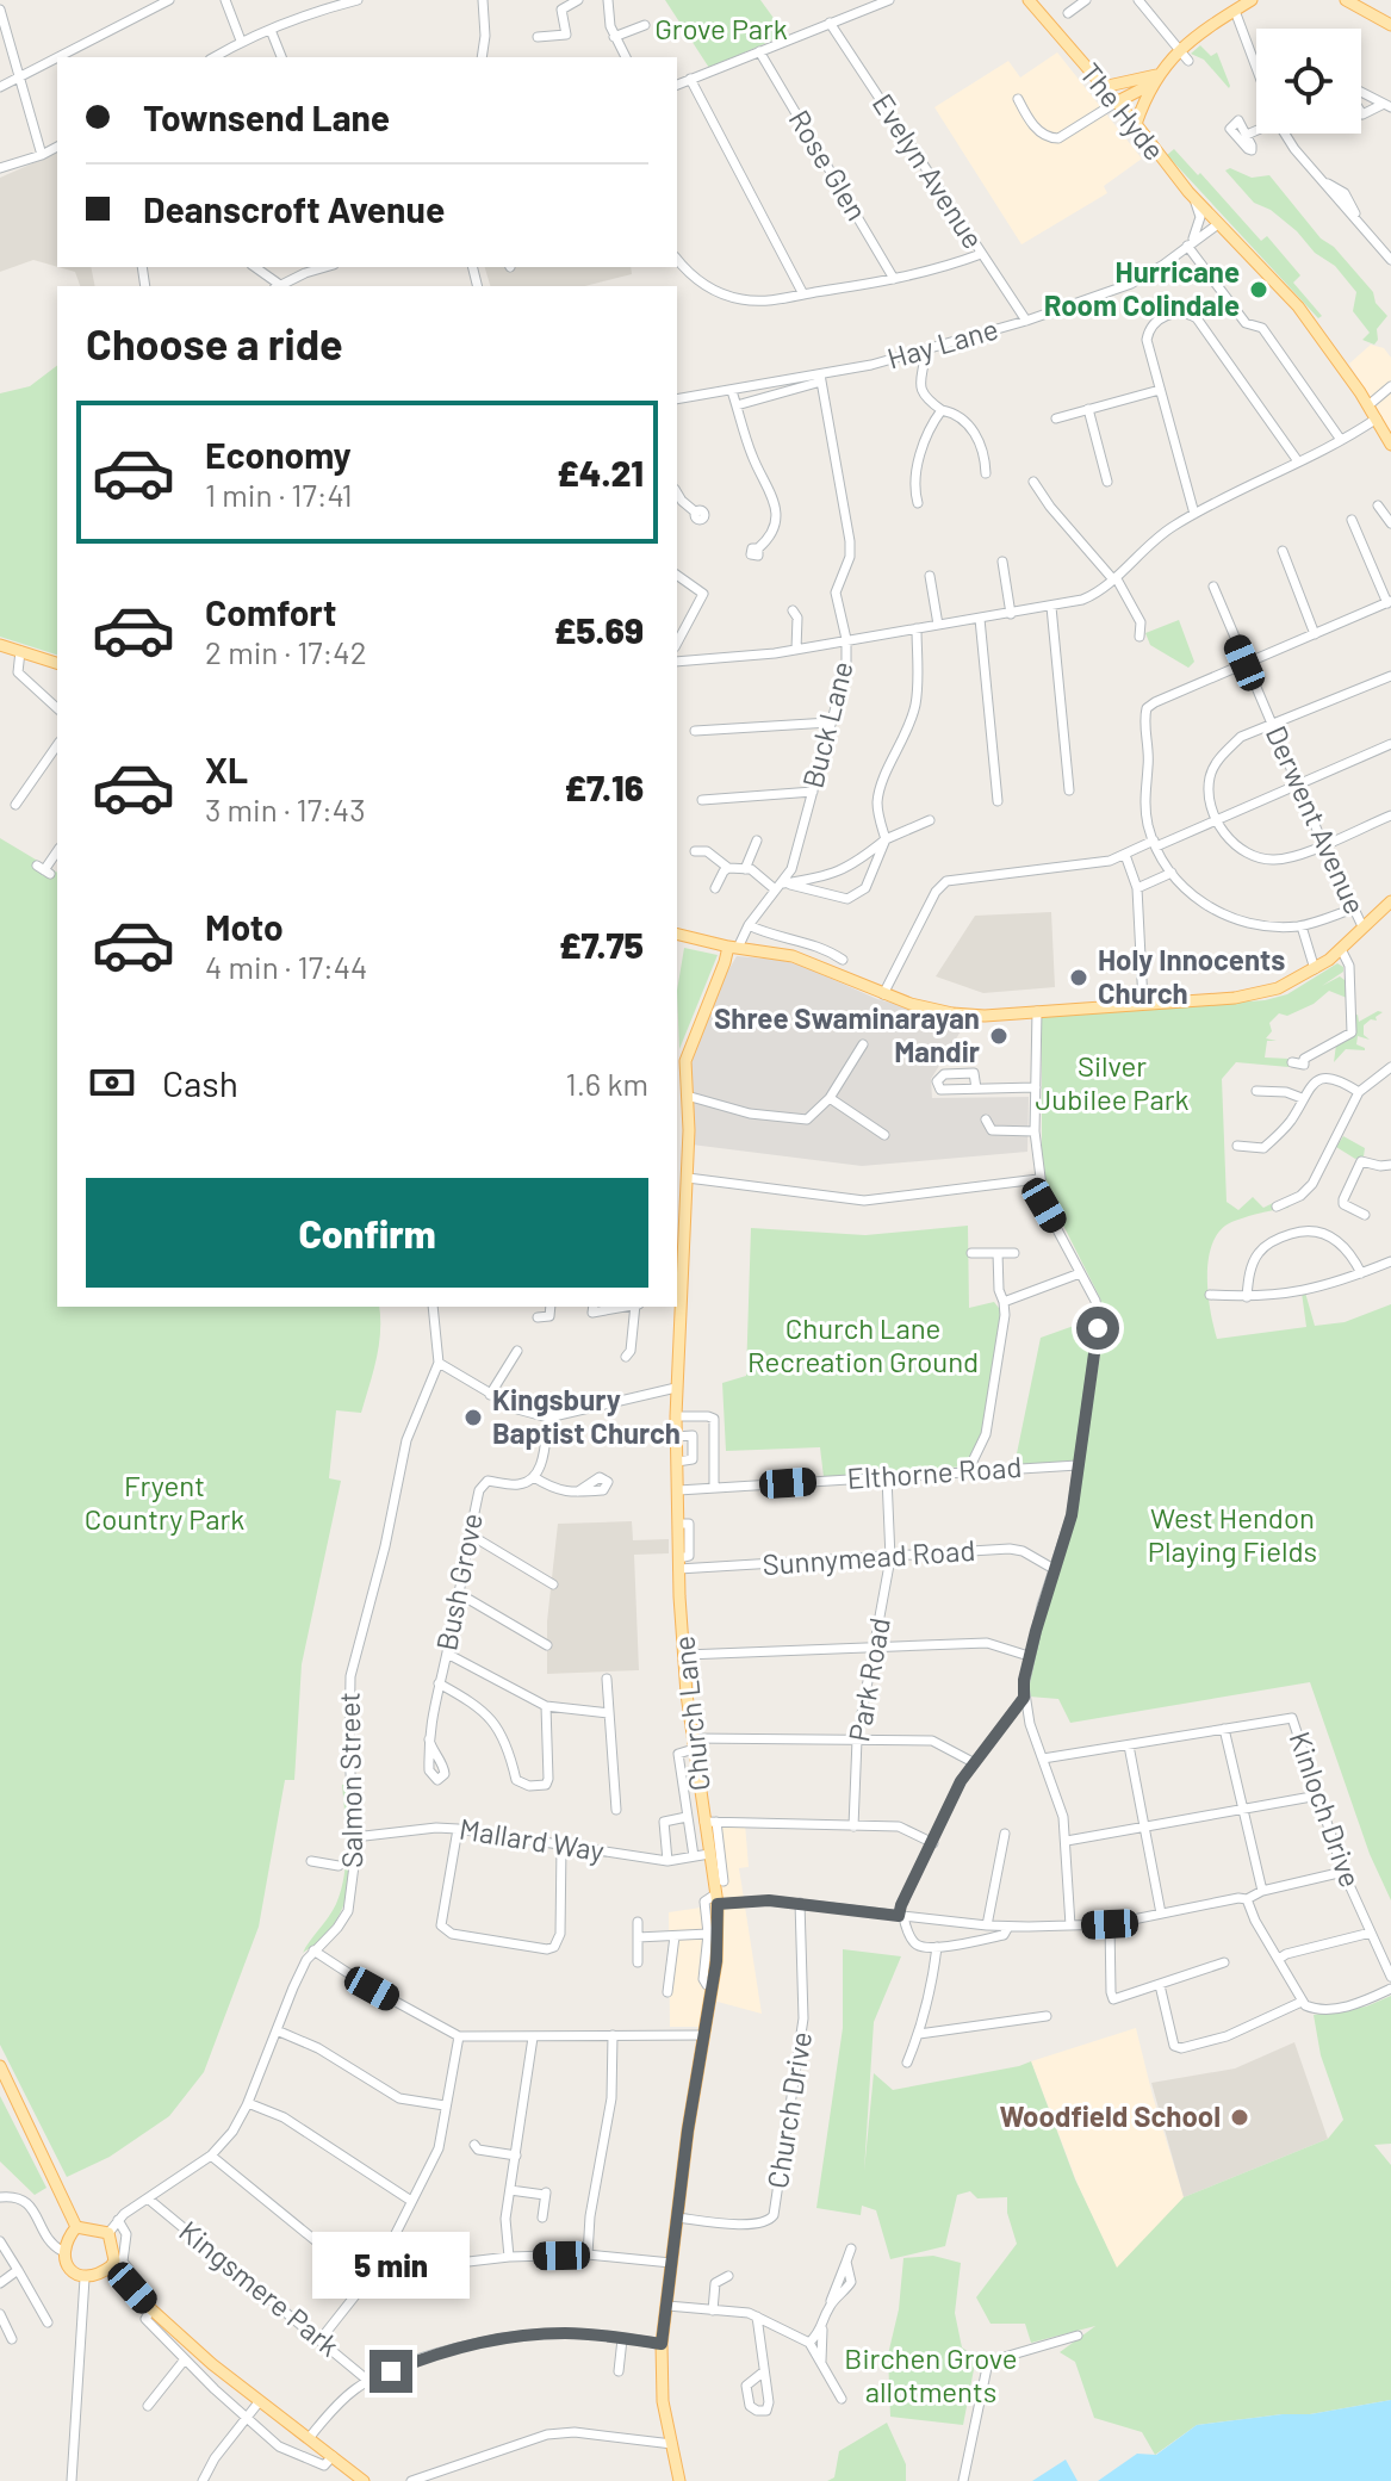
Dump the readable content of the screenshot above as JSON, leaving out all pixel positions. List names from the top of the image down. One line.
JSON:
{"streets":{"main road":["The Hyde","Church Lane"],"street":["Rose Glen","Evelyn Avenue","Hay Lane","Buck Lane","Derwent Avenue","Elthorne Road","Sunnymead Road","Bush Grove","Park Road","Salmon Street","Kinloch Drive","Mallard Way","Church Drive","Kingsmere Park"]},"crossings":[["The Hyde","Hay Lane"],["Evelyn Avenue","Hay Lane"],["Hay Lane","Buck Lane"],["Buck Lane","Church Lane"],["Elthorne Road","Park Road"],["Elthorne Road","Church Lane"],["Sunnymead Road","Park Road"],["Sunnymead Road","Church Lane"],["Church Lane","Mallard Way"],["Church Lane","Church Drive"],["Salmon Street","Mallard Way"],["Salmon Street","Kingsmere Park"]],"parks":["Grove Park","Silver Jubilee Park","Church Lane Recreation Ground","Fryent Country Park","West Hendon Playing Fields","Birchen Grove allotments"],"places":["Hurricane Room Colindale","Holy Innocents Church","Shree Swaminarayan Mandir","Kingsbury Baptist Church","Woodfield School"],"page":{"banner":["Townsend Lane","Deanscroft Avenue"],"heading":"Choose a ride","list":[{"name":"Economy","note":"1 min · 17:41","value":"£4.21"},{"name":"Comfort","note":"2 min · 17:42","value":"£5.69"},{"name":"XL","note":"3 min · 17:43","value":"£7.16"},{"name":"Moto","note":"4 min · 17:44","value":"£7.75"}],"pay":["Cash","1.6 km"],"buttons":"Confirm","bubble":"5 min"}}
